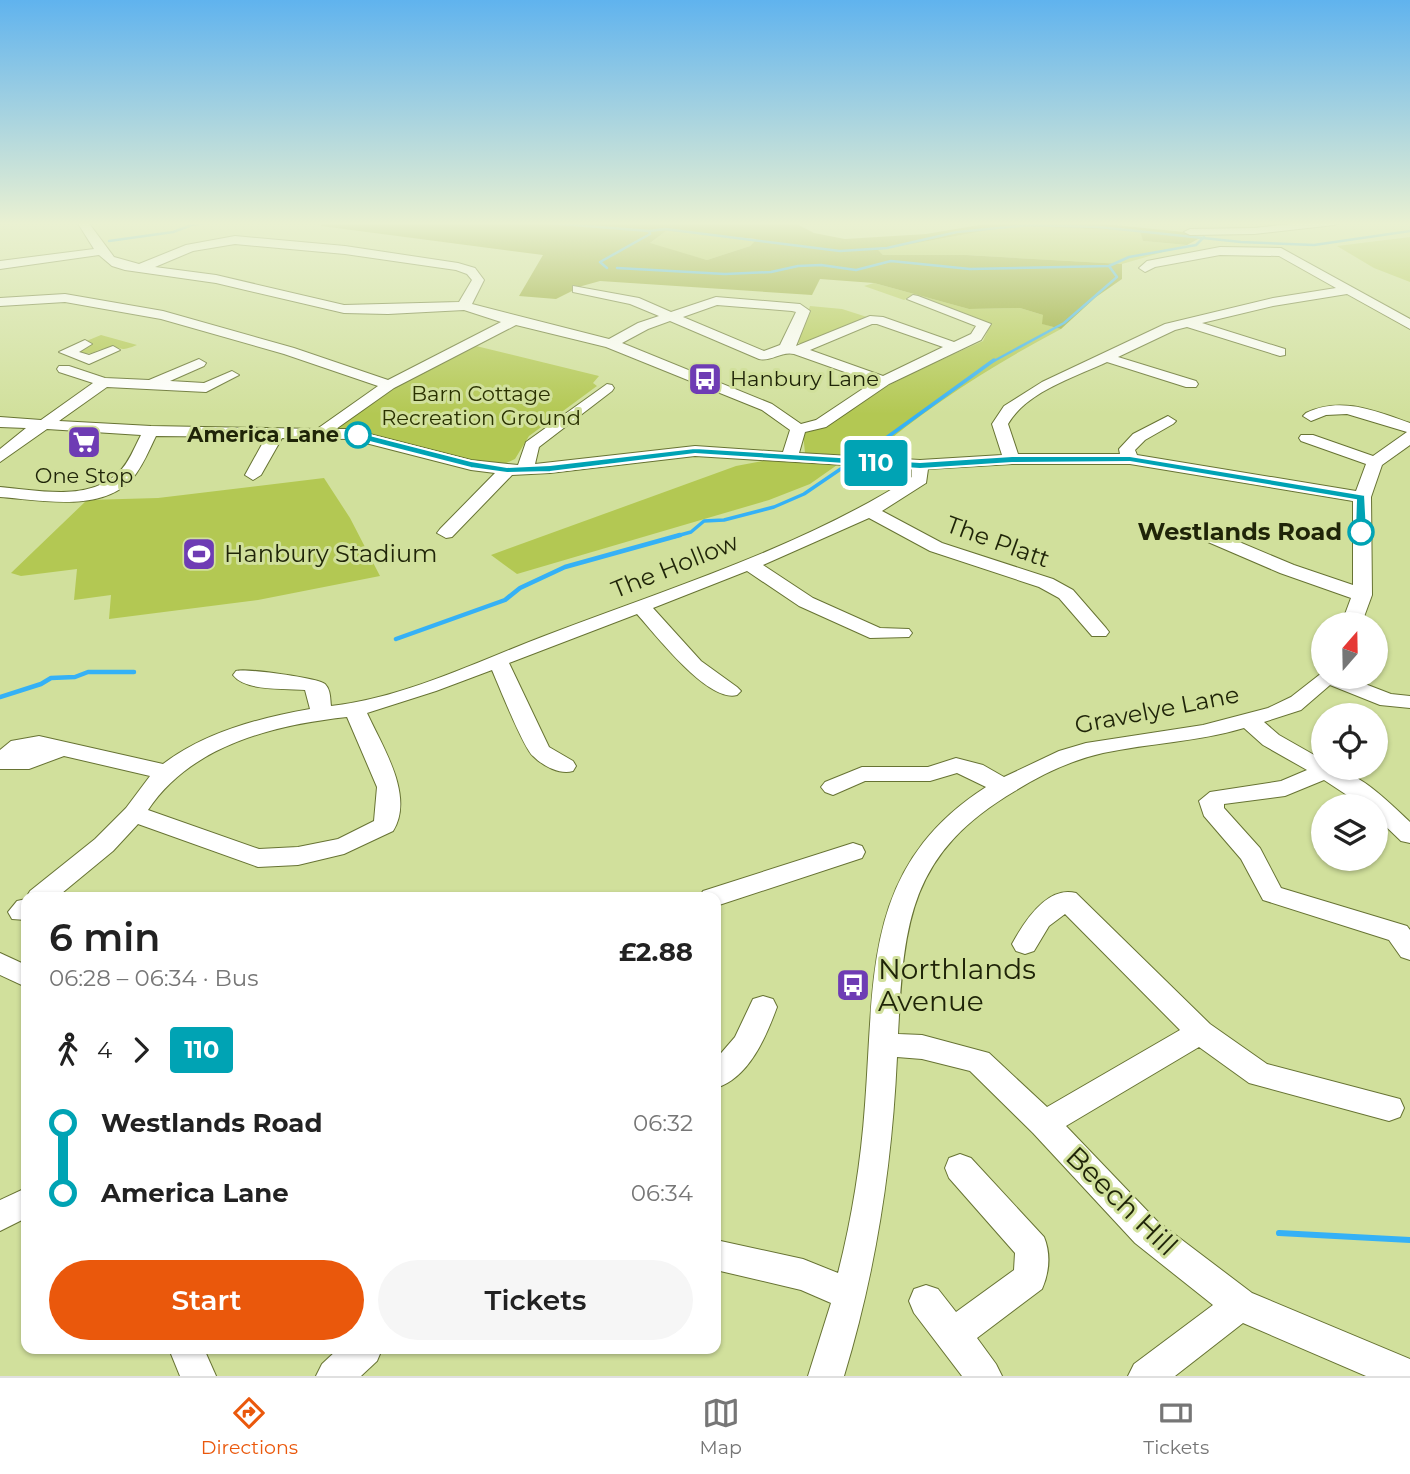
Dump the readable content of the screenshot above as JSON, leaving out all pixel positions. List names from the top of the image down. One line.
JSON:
{"streets":{"street":["The Platt","The Hollow","Gravelye Lane","Beech Hill"]},"crossings":[["The Platt","The Hollow"]],"parks":["Barn Cottage Recreation Ground"],"places":{"bus stop":["Hanbury Lane","Northlands Avenue"],"other":["America Lane","Westlands Road"],"supermarket":["One Stop"],"sports":["Hanbury Stadium"]},"lines":["bus line 110"],"north":"top","page":{"on_map":"110","heading":["6 min","06:28 – 06:34 · Bus","£2.88"],"legs":["4","110"],"list":[{"name":"Westlands Road","value":"06:32"},{"name":"America Lane","value":"06:34"}],"buttons":["Start","Tickets"],"tabs":["Directions","Map","Tickets"]}}
